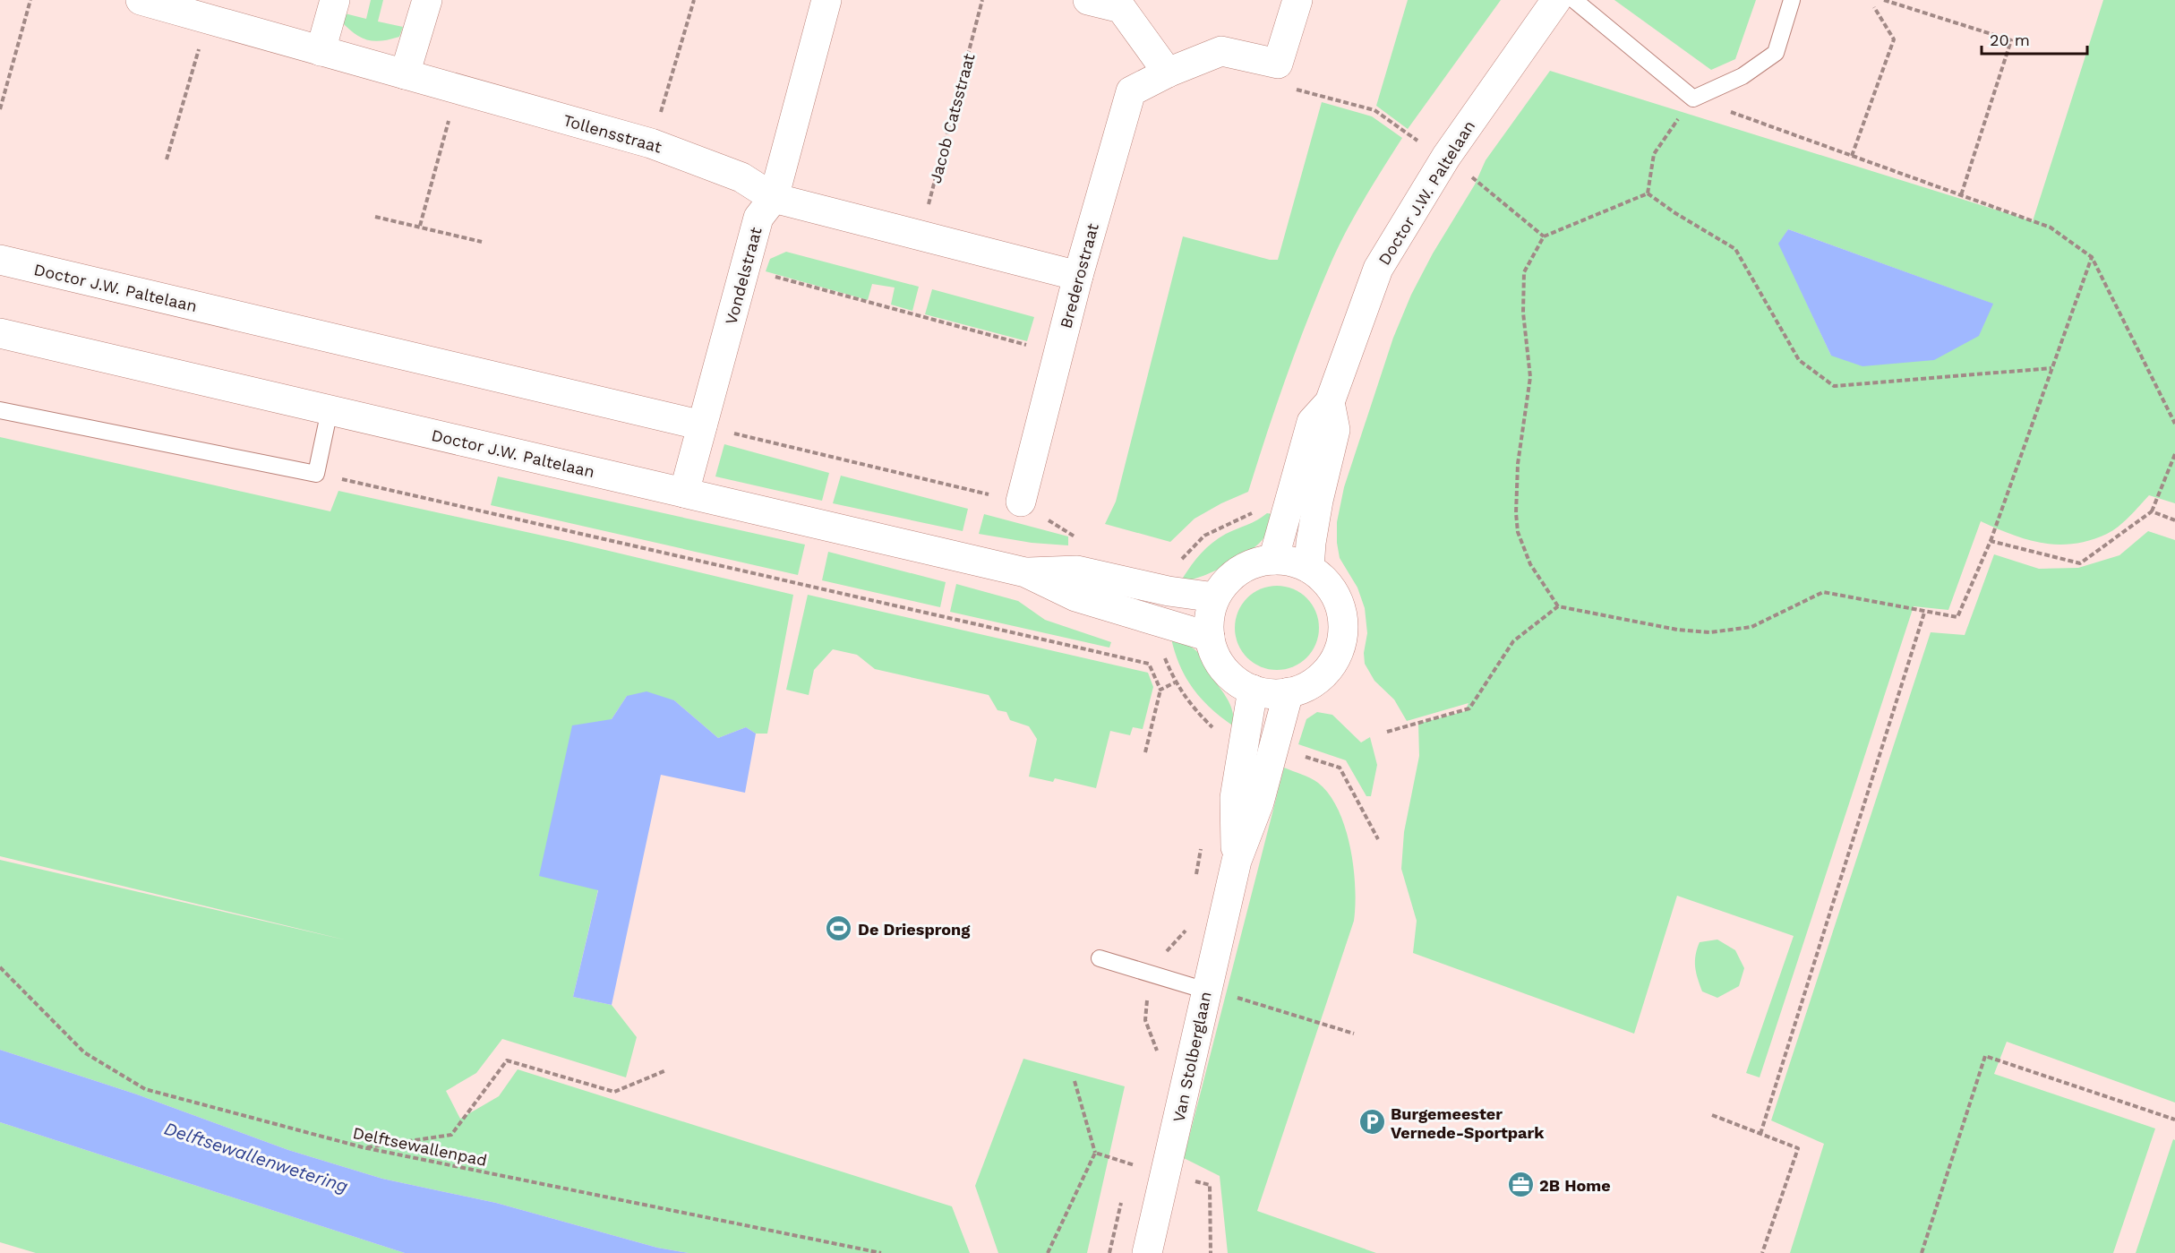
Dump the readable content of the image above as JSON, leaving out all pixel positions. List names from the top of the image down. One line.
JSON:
{"streets":{"street":["Tollensstraat","Doctor J.W. Paltelaan","Vondelstraat","Brederostraat","Van Stolberglaan"],"path":["Jacob Catsstraat","Delftsewallenpad"]},"crossings":[["Jacob Catsstraat","Tollensstraat"],["Tollensstraat","Vondelstraat"],["Tollensstraat","Brederostraat"],["Doctor J.W. Paltelaan","Vondelstraat"],["Doctor J.W. Paltelaan","Van Stolberglaan"]],"water":["Delftsewallenwetering"],"places":{"sports":["De Driesprong"],"parking":["Burgemeester Vernede-Sportpark"],"office":["2B Home"]},"scale_bar":"20 m"}
